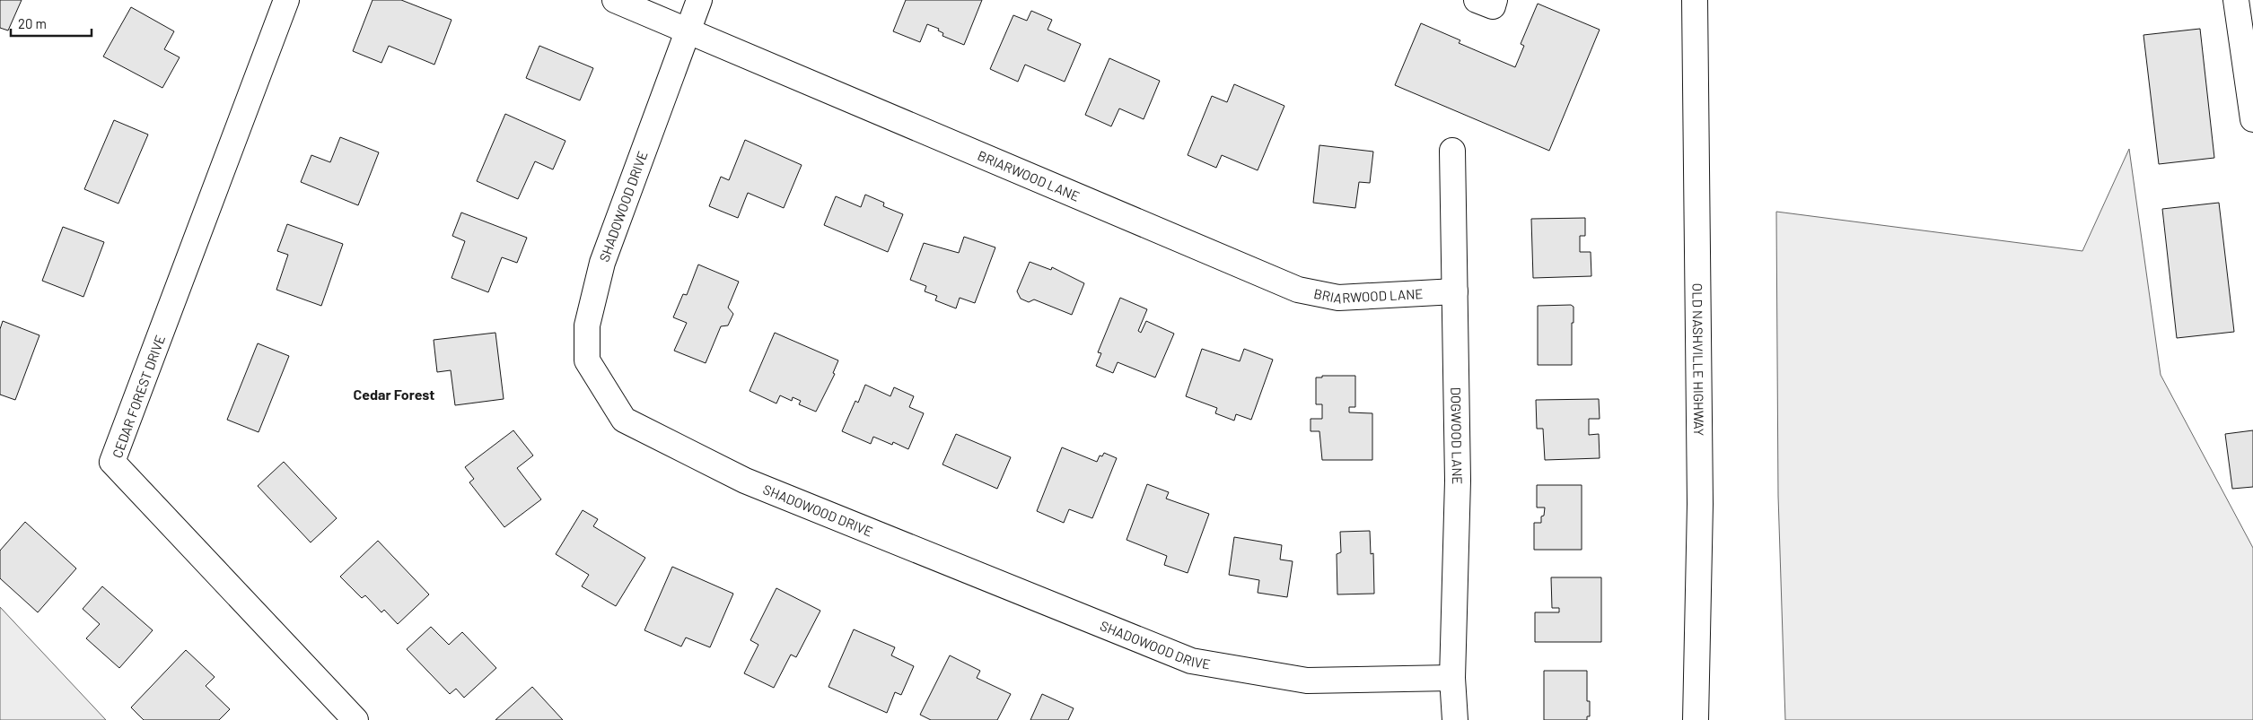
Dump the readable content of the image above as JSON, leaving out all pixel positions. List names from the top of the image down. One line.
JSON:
{"streets":{"street":["BRIARWOOD LANE","SHADOWOOD DRIVE","OLD NASHVILLE HIGHWAY","CEDAR FOREST DRIVE","DOGWOOD LANE"]},"crossings":[["BRIARWOOD LANE","SHADOWOOD DRIVE"],["BRIARWOOD LANE","DOGWOOD LANE"],["SHADOWOOD DRIVE","DOGWOOD LANE"]],"districts":["Cedar Forest"],"scale_bar":"20 m"}
